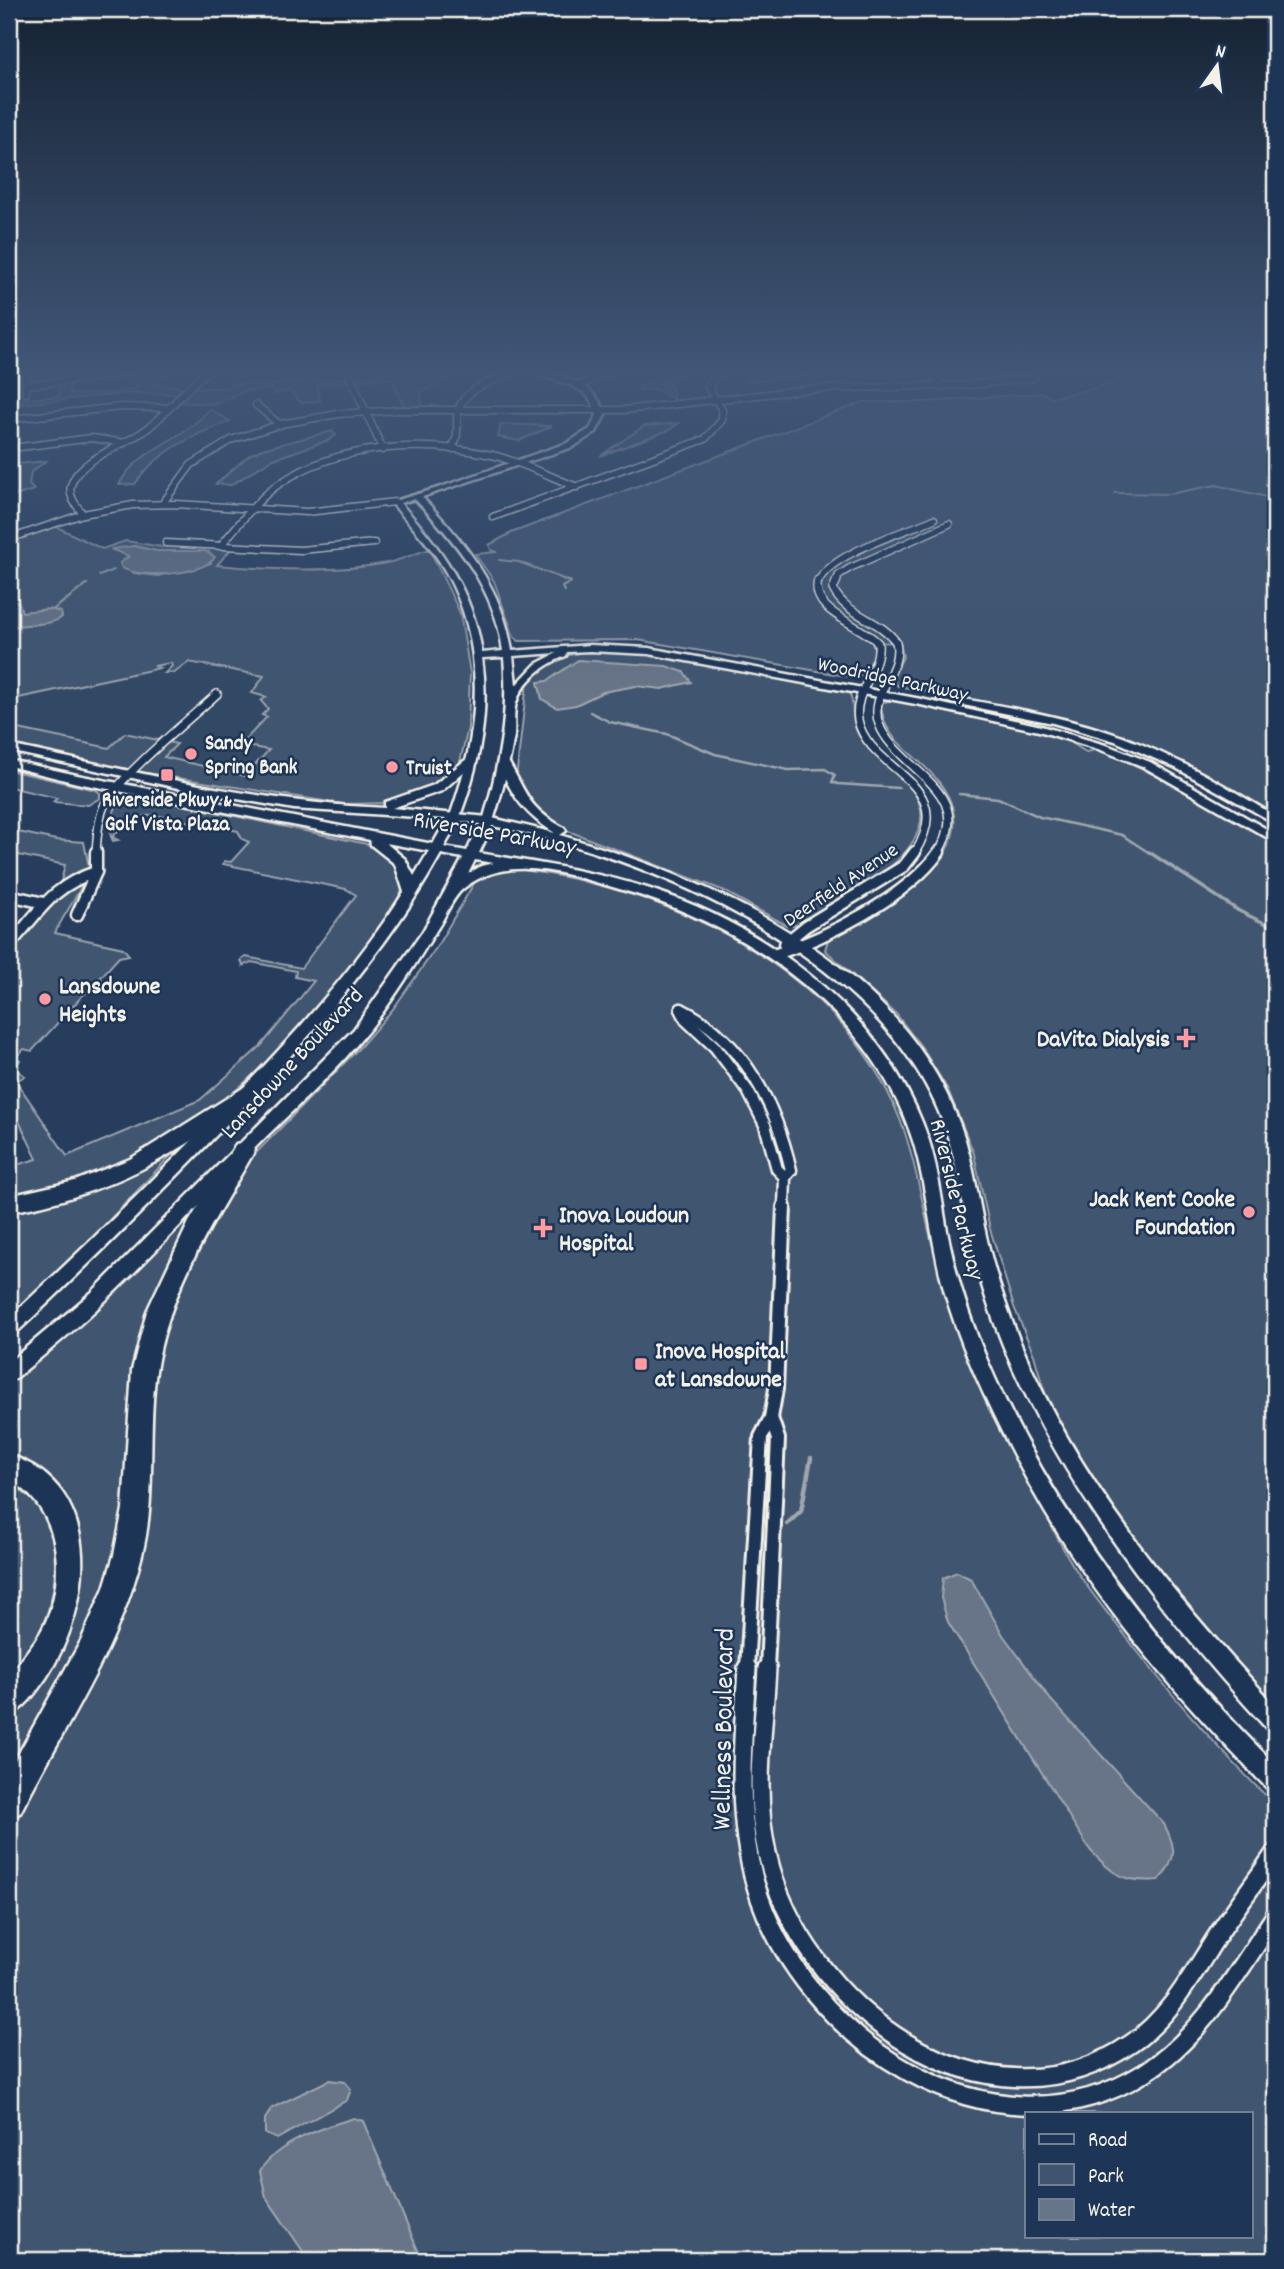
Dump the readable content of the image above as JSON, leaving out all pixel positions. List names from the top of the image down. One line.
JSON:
{"streets":{"main road":["Riverside Parkway","Lansdowne Boulevard"],"street":["Woodridge Parkway","Deerfield Avenue","Wellness Boulevard"]},"crossings":[["Woodridge Parkway","Deerfield Avenue"],["Woodridge Parkway","Lansdowne Boulevard"],["Riverside Parkway","Deerfield Avenue"],["Riverside Parkway","Lansdowne Boulevard"]],"places":{"other":["Sandy Spring Bank","Truist","Lansdowne Heights","Jack Kent Cooke Foundation"],"transit":["Riverside Pkwy & Golf Vista Plaza","Inova Hospital at Lansdowne"],"health":["DaVita Dialysis","Inova Loudoun Hospital"]},"legend":["Road","Park","Water"],"north":"top"}
